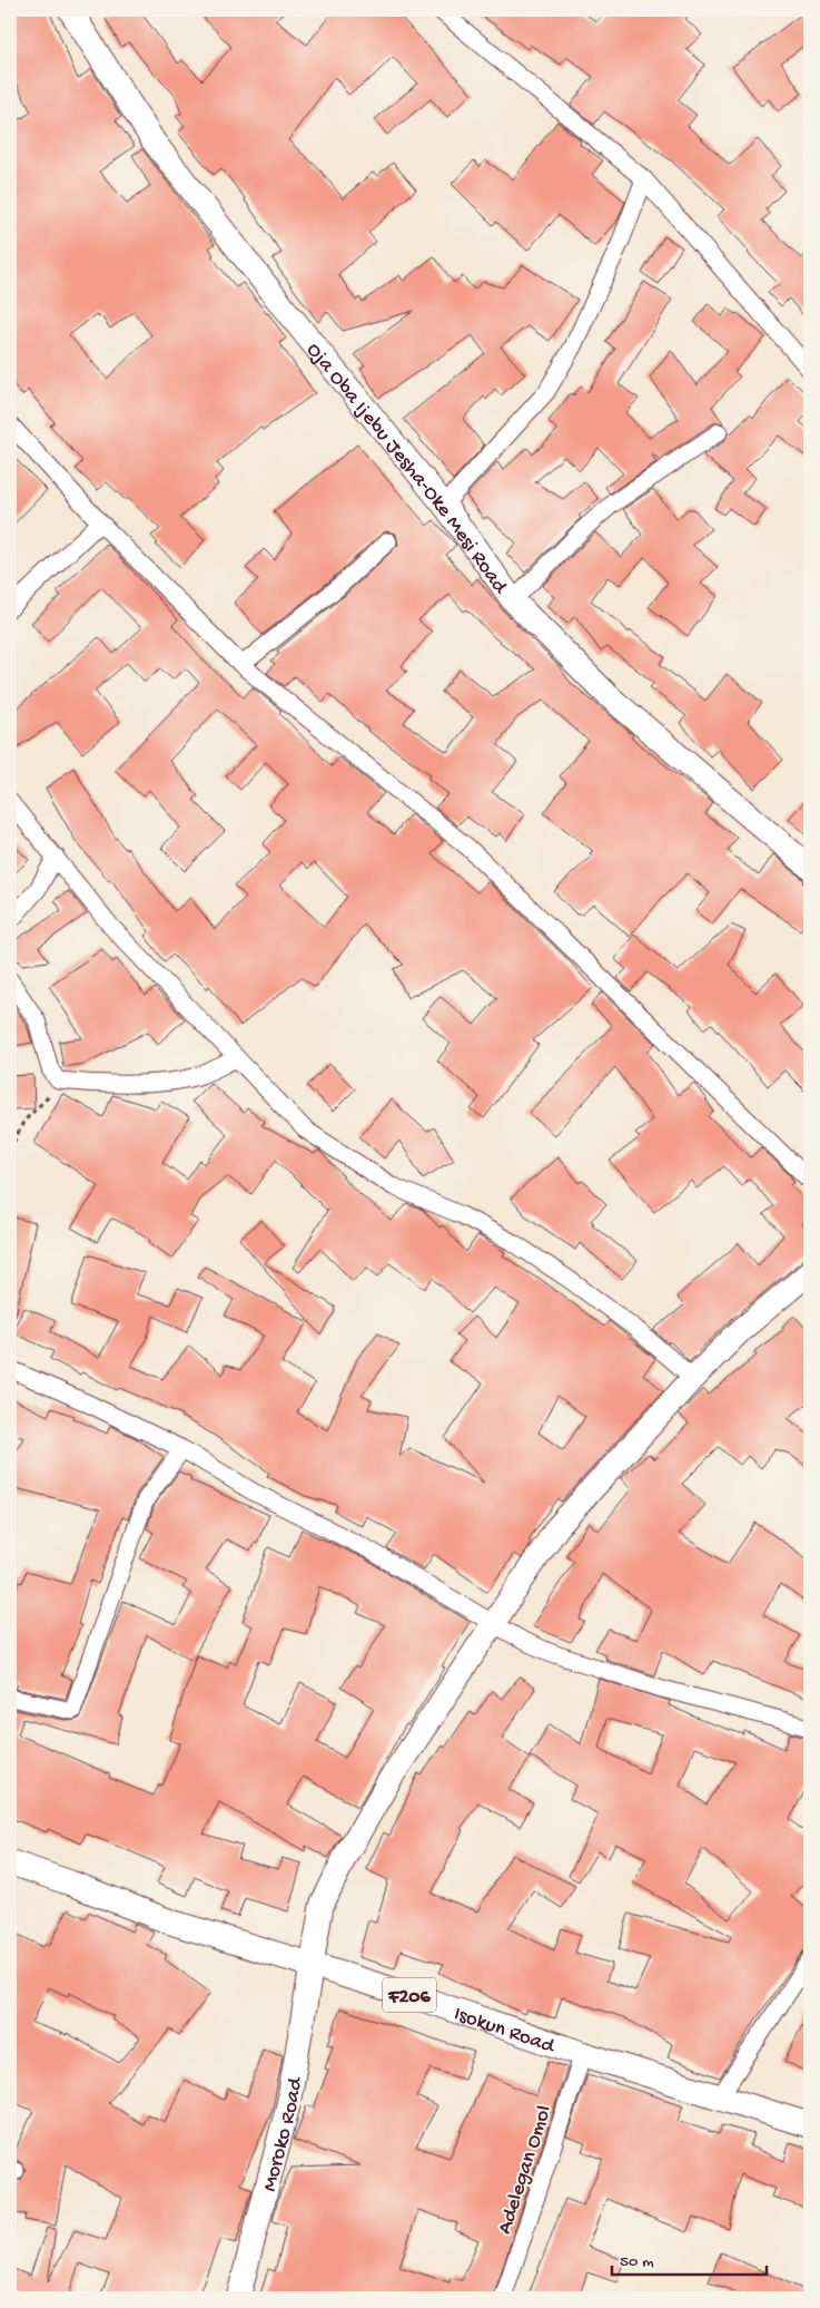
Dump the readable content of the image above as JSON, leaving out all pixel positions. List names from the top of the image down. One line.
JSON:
{"streets":{"main road":["F206","Isokun Road"],"street":["Oja Oba Ijebu Jesha-Oke Mesi Road","Moroko Road","Adelegan Omol"]},"crossings":[["Isokun Road","Moroko Road"],["Isokun Road","Adelegan Omol"]],"scale_bar":"50 m"}
